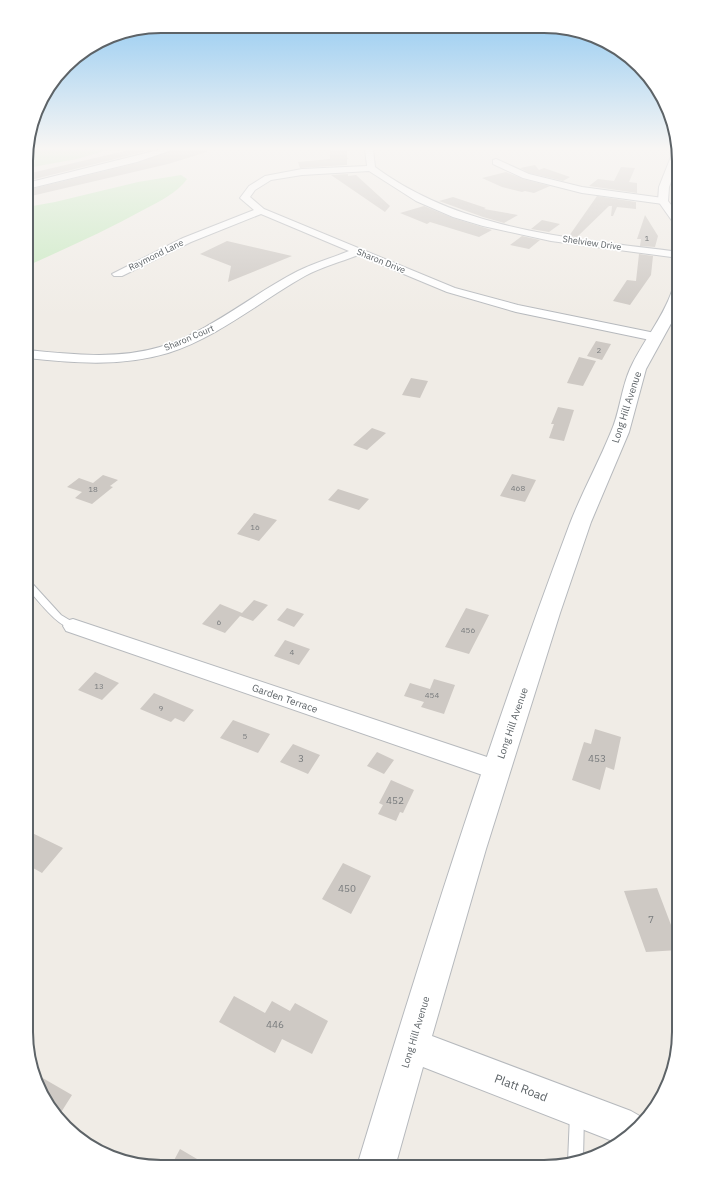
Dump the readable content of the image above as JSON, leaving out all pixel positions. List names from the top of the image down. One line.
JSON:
{"streets":{"street":["Shelview Drive","Raymond Lane","Sharon Drive","Sharon Court","Long Hill Avenue","Garden Terrace","Platt Road"]},"crossings":[["Raymond Lane","Sharon Drive"],["Sharon Drive","Sharon Court"],["Sharon Drive","Long Hill Avenue"],["Long Hill Avenue","Garden Terrace"],["Long Hill Avenue","Platt Road"]],"house_numbers":["1","2","468","18","16","6","456","4","13","454","9","5","3","453","452","450","7","446"]}
